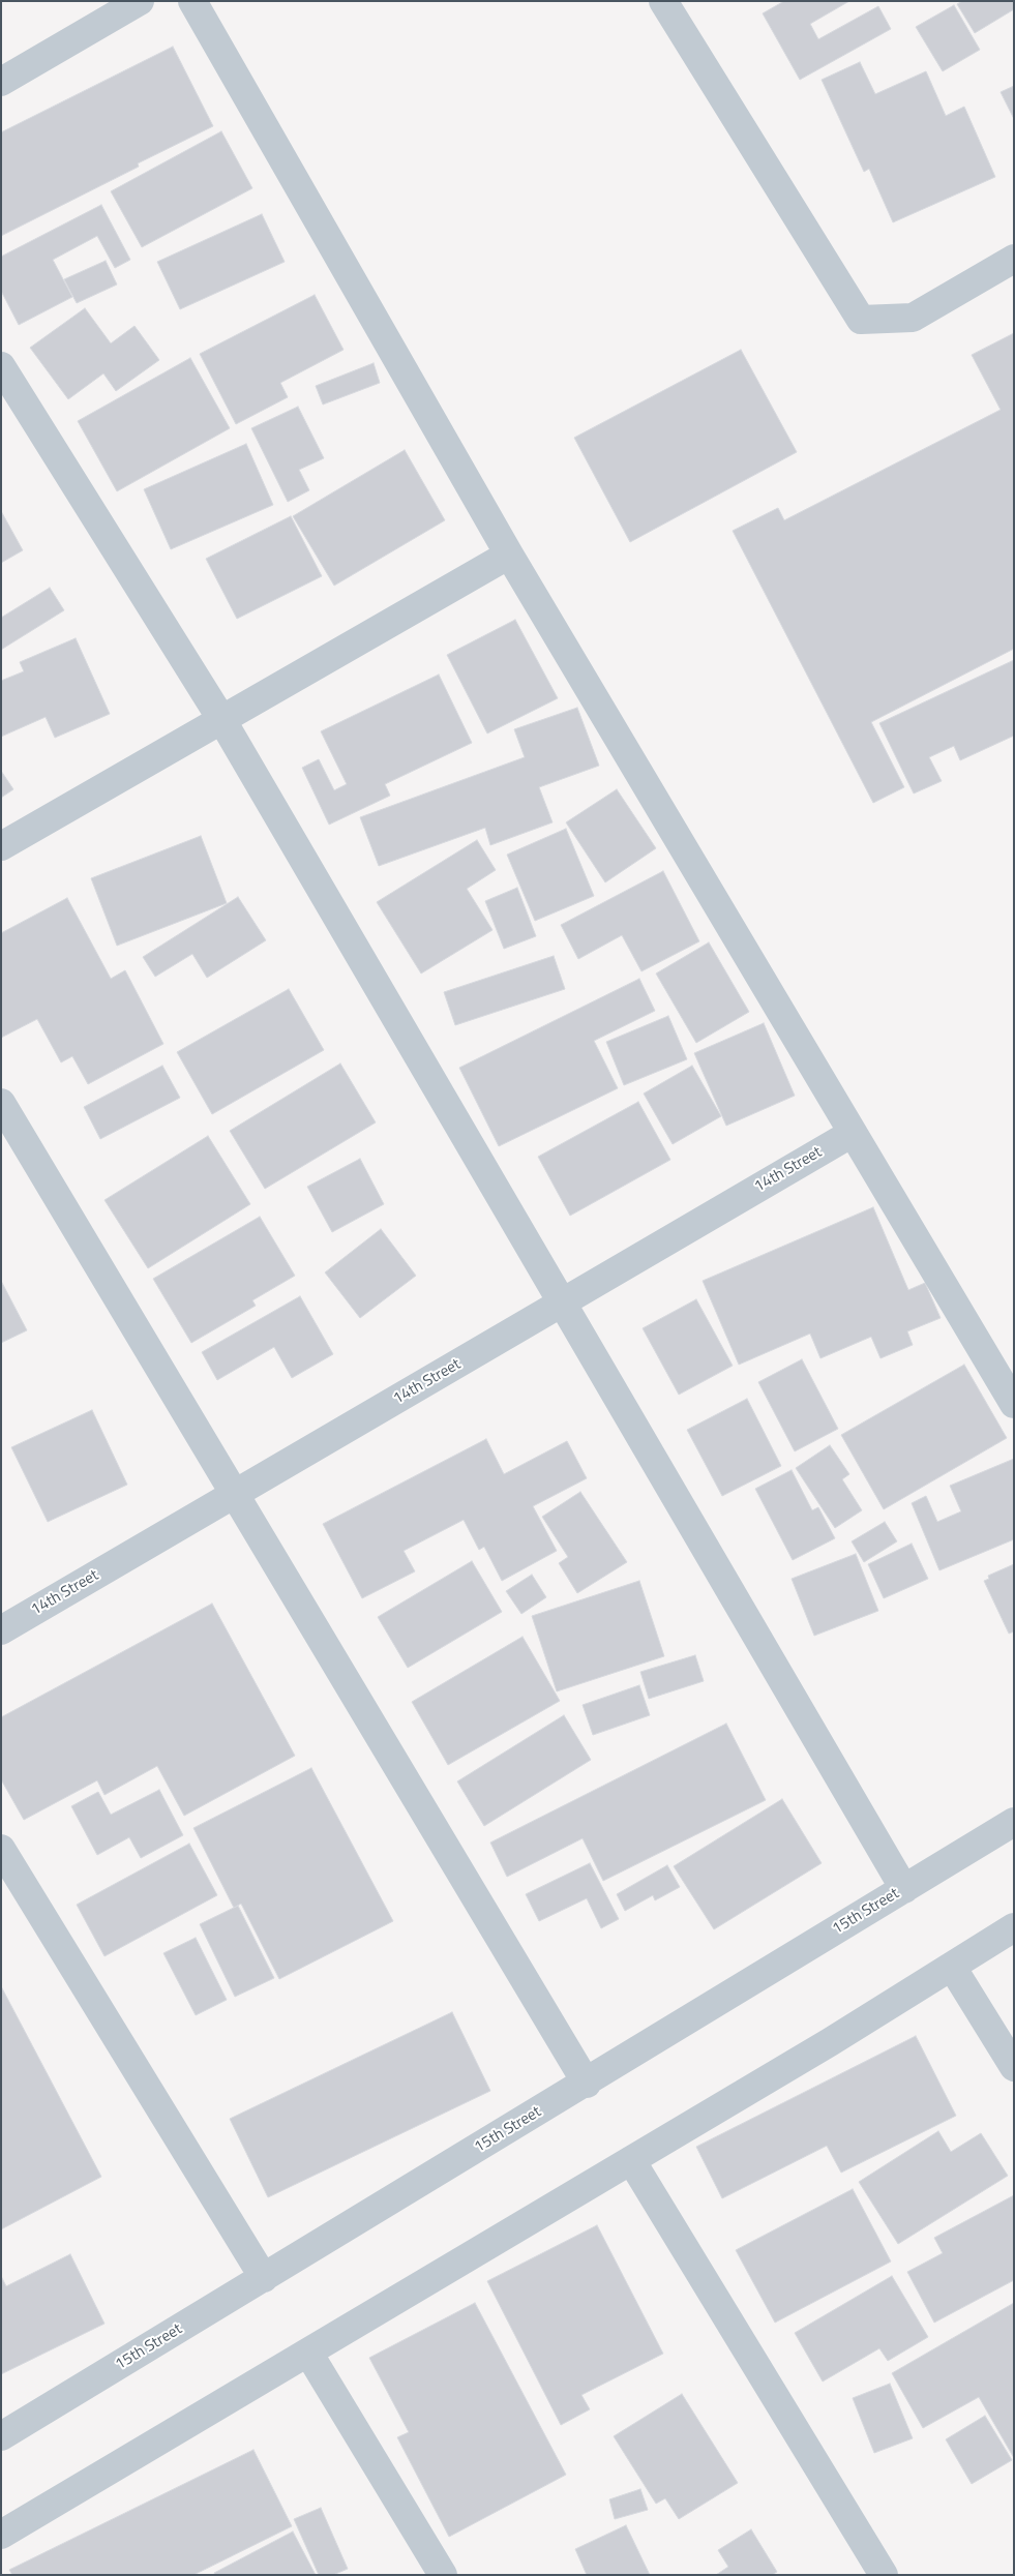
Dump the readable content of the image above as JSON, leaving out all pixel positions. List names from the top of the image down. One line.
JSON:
{"streets":{"street":["14th Street","15th Street"]}}
